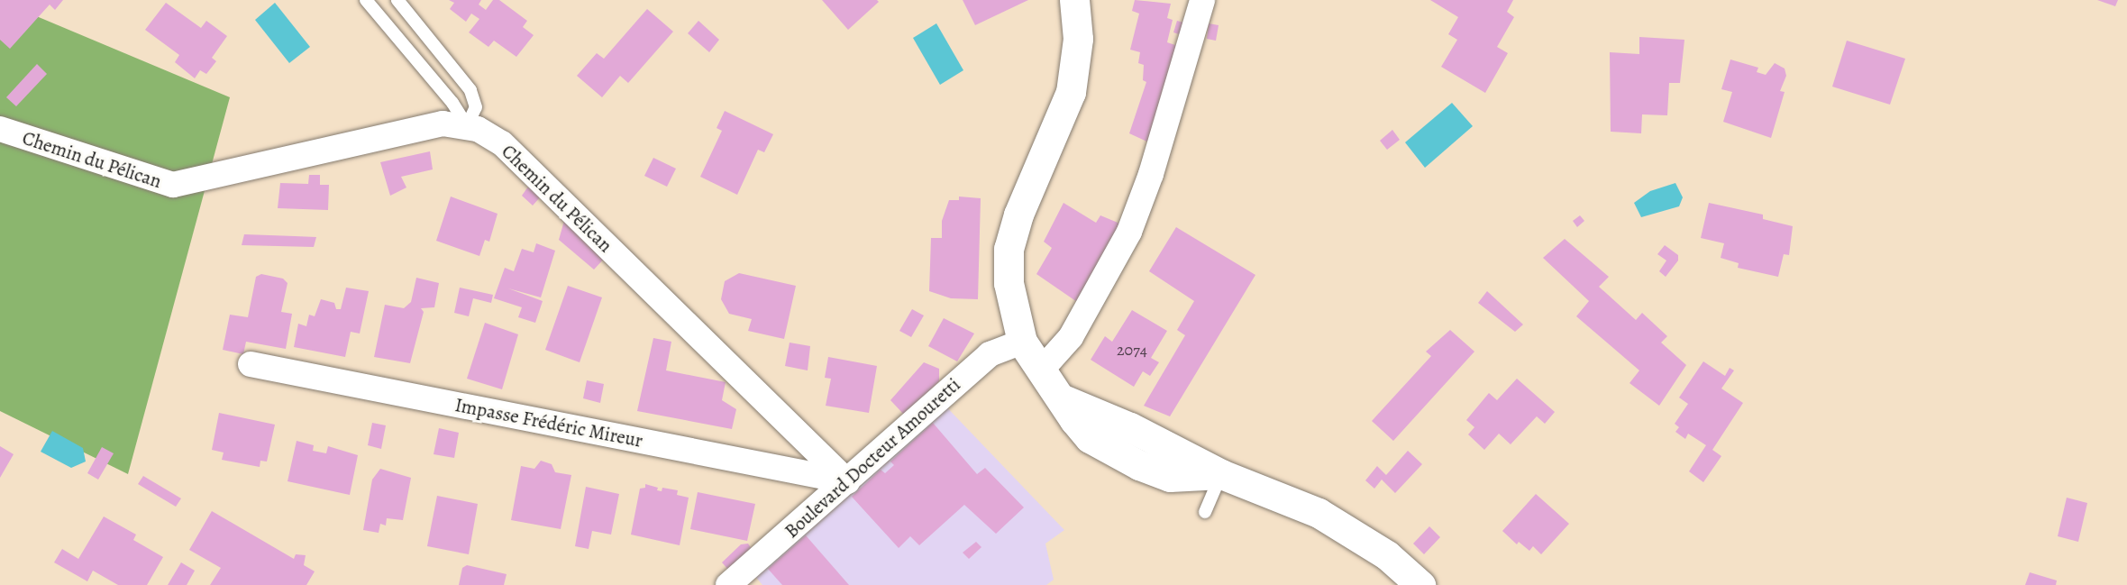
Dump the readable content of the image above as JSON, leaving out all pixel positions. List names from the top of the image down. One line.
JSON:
{"streets":{"street":["Chemin du Pélican","Impasse Frédéric Mireur","Boulevard Docteur Amouretti"]},"crossings":[["Chemin du Pélican","Impasse Frédéric Mireur"],["Chemin du Pélican","Boulevard Docteur Amouretti"],["Impasse Frédéric Mireur","Boulevard Docteur Amouretti"]],"house_numbers":["2074"]}
